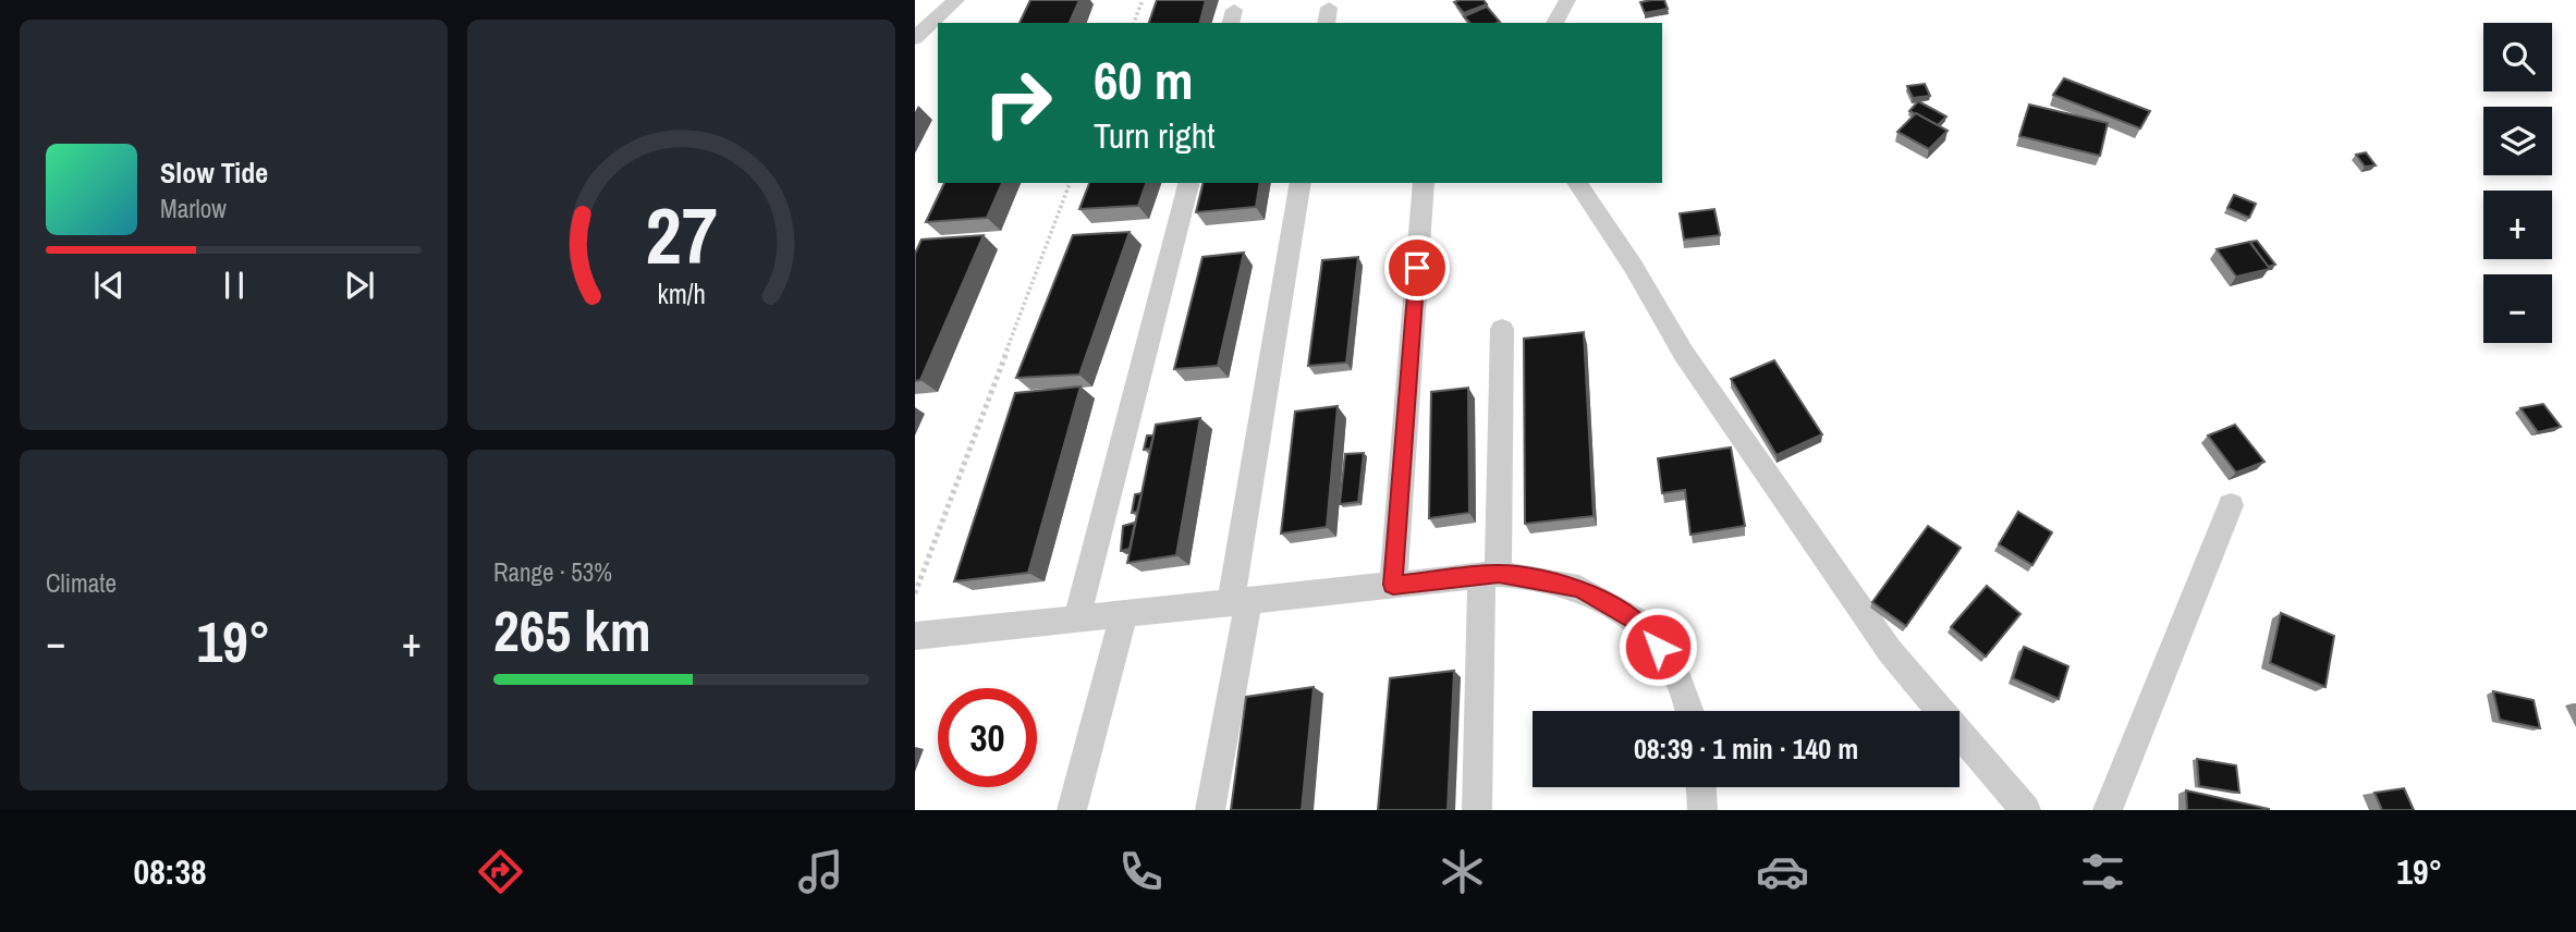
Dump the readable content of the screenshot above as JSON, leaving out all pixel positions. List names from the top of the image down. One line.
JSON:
{"page":{"map_buttons":["+","−"],"turn":["60 m","Turn right"],"song":["Slow Tide","Marlow"],"tile":["Climate",["Range · 53%","265 km"]],"heat":["−","19°","+"],"limit":"30","trip":"08:39 · 1 min · 140 m","tabs":["08:38","19°"],"gauge":["27","km/h"]}}
